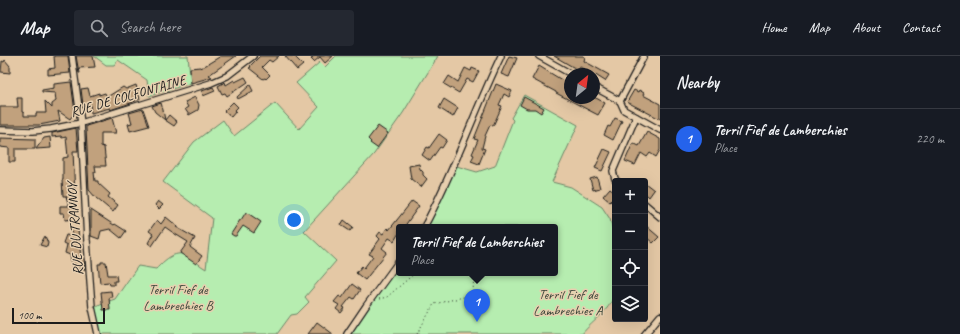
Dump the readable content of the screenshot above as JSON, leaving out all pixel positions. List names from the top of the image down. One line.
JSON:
{"streets":{"street":["RUE DE COLFONTAINE","RUE DU TRANNOY"]},"crossings":[["RUE DE COLFONTAINE","RUE DU TRANNOY"]],"parks":["Terril Fief de Lambrechies B","Terril Fief de Lambrechies A"],"scale_bar":"100 m","north":"top right","page":{"header":"Map","search":"Search here","nav":["Home","Map","About","Contact"],"heading":"Nearby","list":[{"mark":"1","name":"Terril Fief de Lamberchies","note":"Place","value":"220 m"}],"map_buttons":["+","−"],"popup":["Terril Fief de Lamberchies","Place"],"pins":"1","scale":"100 m"}}
